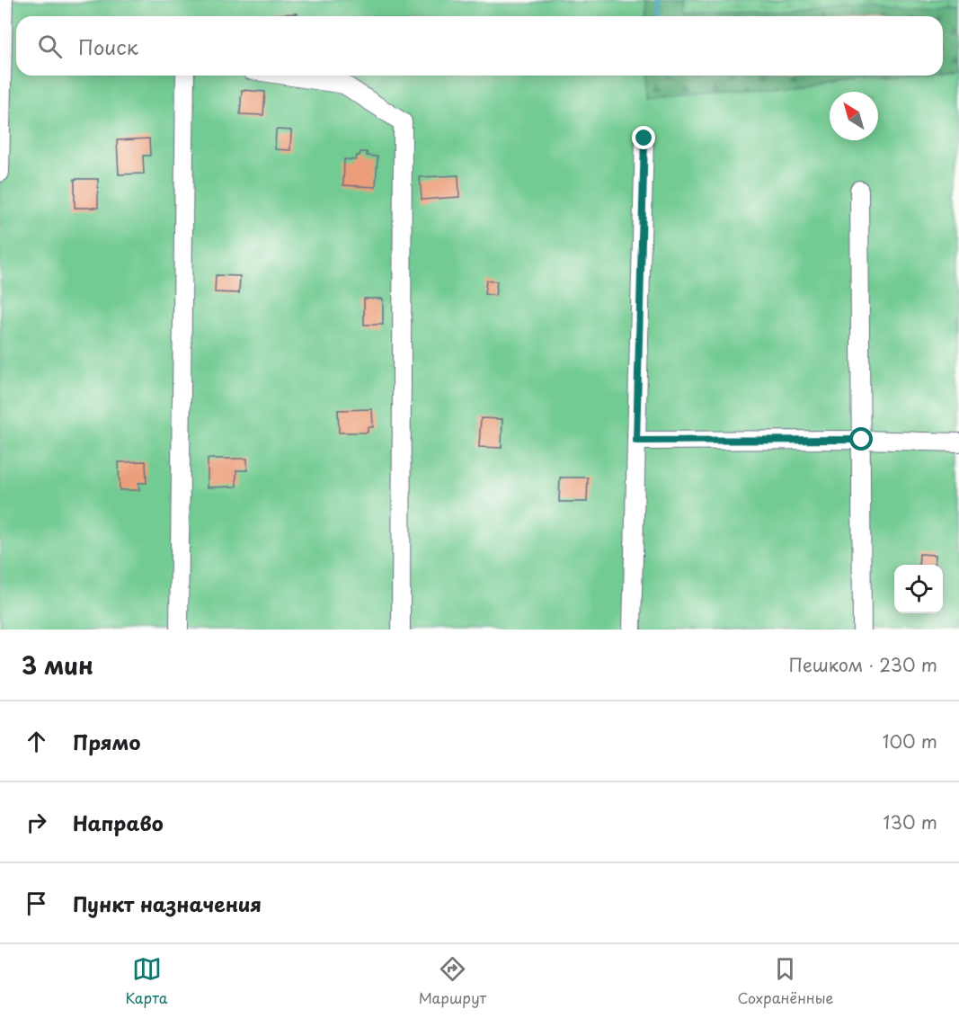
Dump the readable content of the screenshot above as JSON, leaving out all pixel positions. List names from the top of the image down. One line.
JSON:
{"north":"top left","page":{"search":"Поиск","heading":["3 мин","Пешком · 230 m"],"list":[["Прямо","100 m"],["Направо","130 m"],"Пункт назначения"],"nav":["Карта","Маршрут","Сохранённые"]}}
